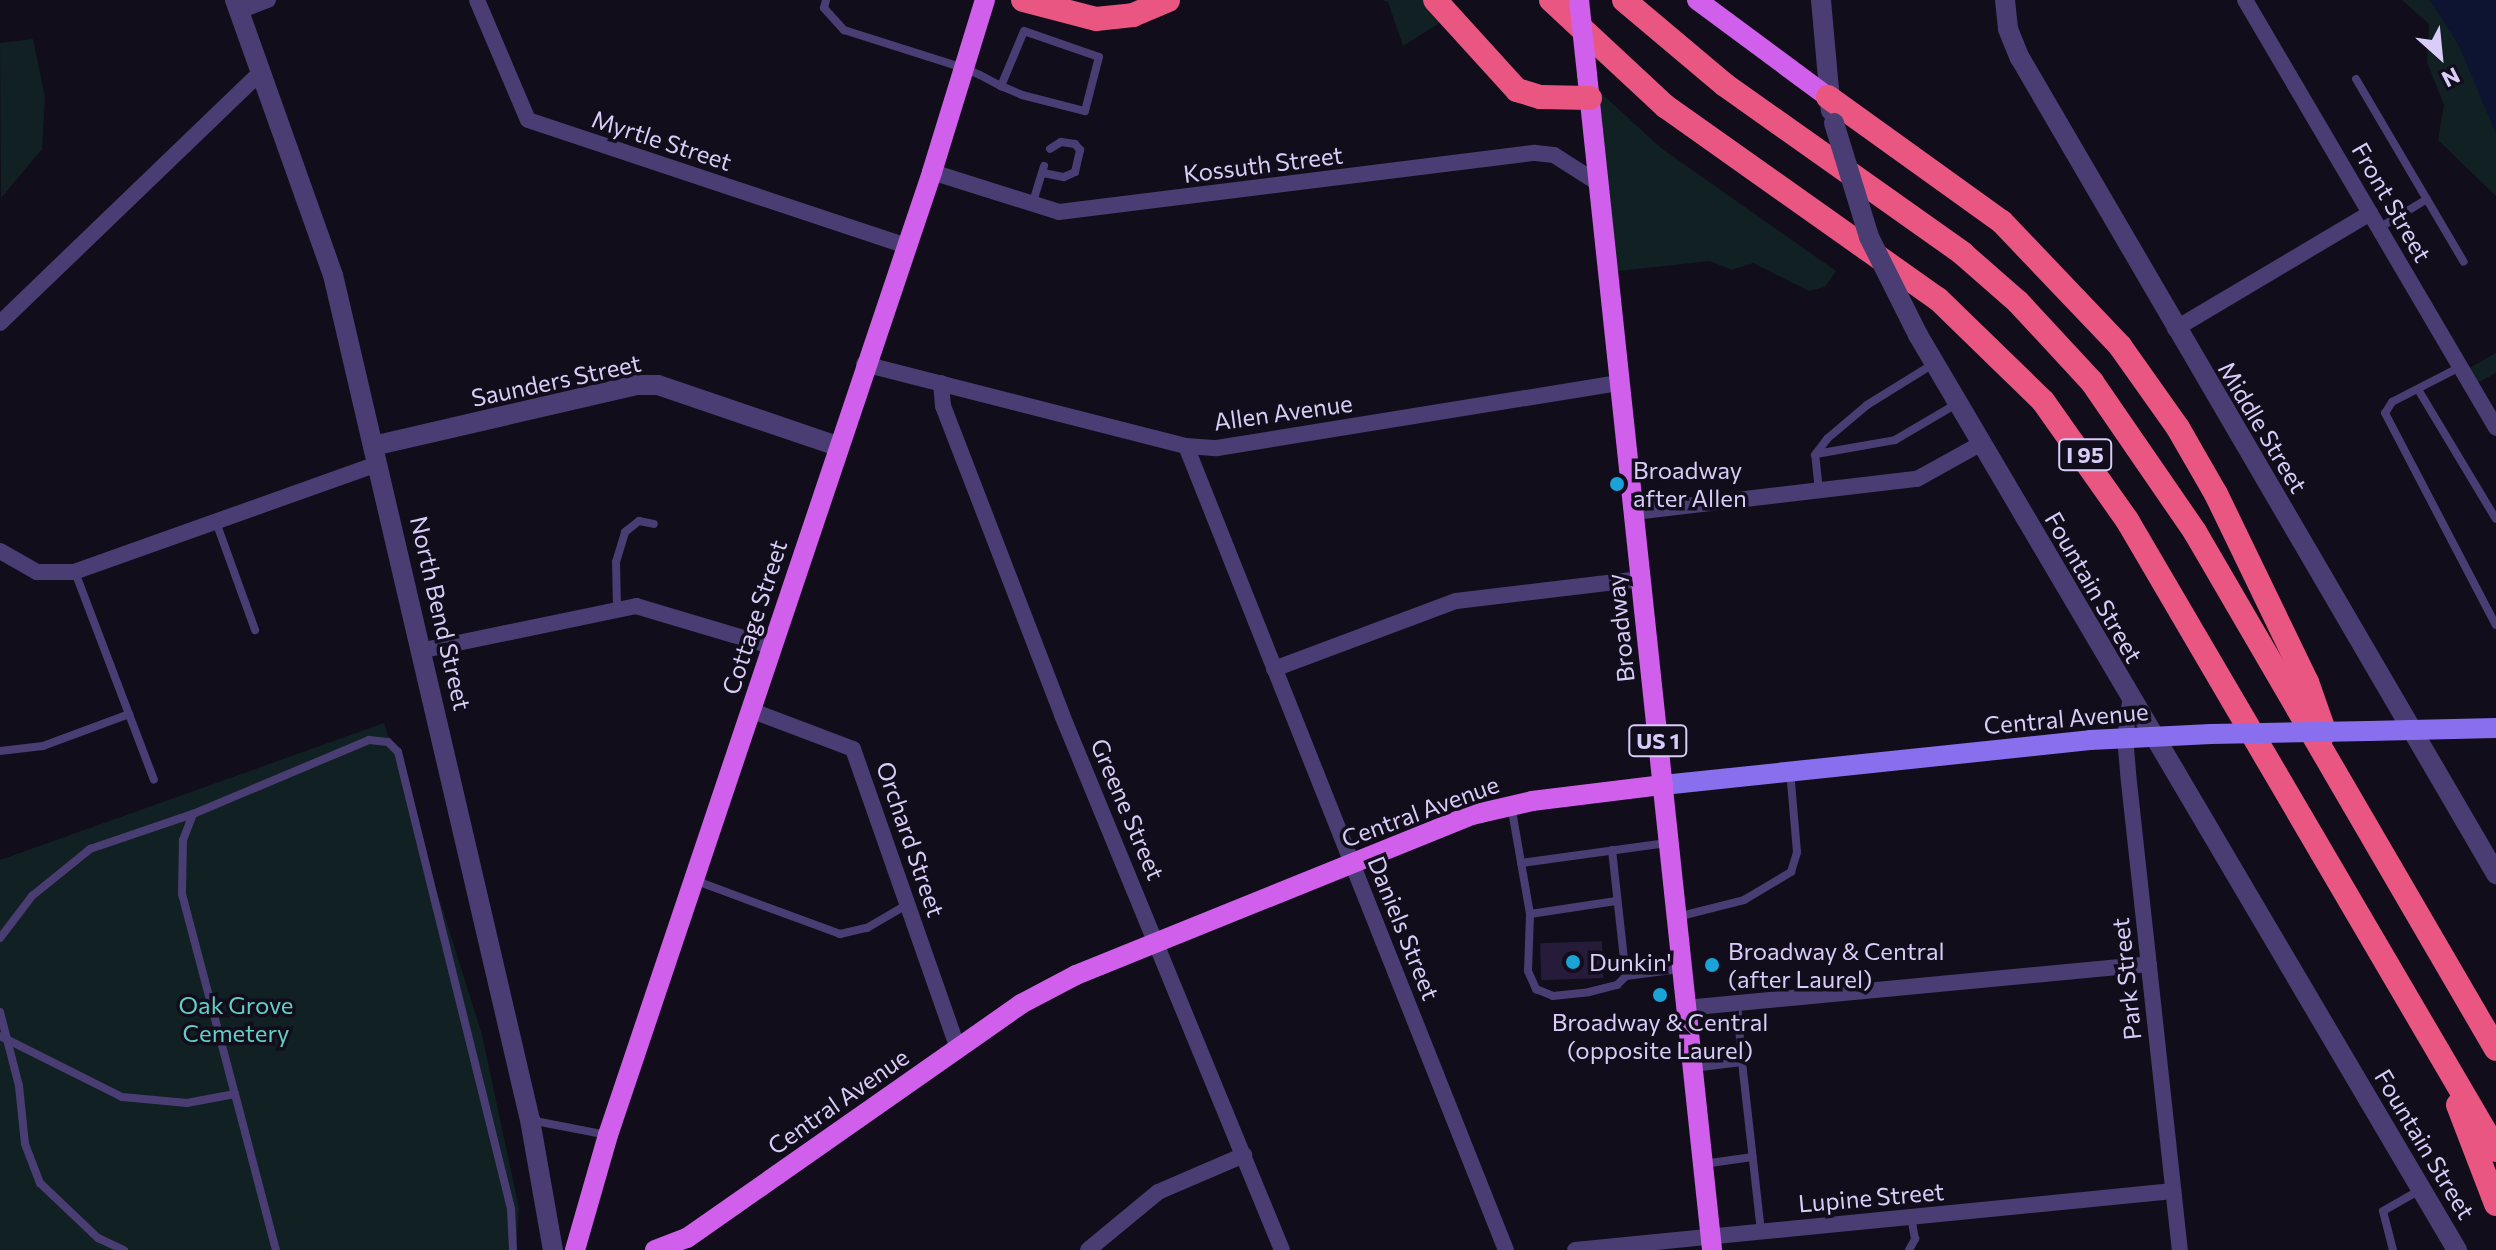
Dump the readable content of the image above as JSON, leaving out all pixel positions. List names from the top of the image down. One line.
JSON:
{"streets":{"highway":["I 95"],"main road":["Cottage Street","Broadway","Central Avenue","US 1"],"street":["Myrtle Street","Kossuth Street","Front Street","Saunders Street","Allen Avenue","Middle Street","Fountain Street","North Bend Street","Greene Street","Orchard Street","Daniels Street","Park Street","Lupine Street"]},"crossings":[["Myrtle Street","Cottage Street"],["Kossuth Street","Cottage Street"],["Kossuth Street","Broadway"],["Saunders Street","North Bend Street"],["Saunders Street","Cottage Street"],["Allen Avenue","Cottage Street"],["Allen Avenue","Broadway"],["Allen Avenue","Greene Street"],["Allen Avenue","Daniels Street"],["Middle Street","Central Avenue"],["Fountain Street","Central Avenue"],["Fountain Street","Park Street"],["Cottage Street","Orchard Street"],["Broadway","Central Avenue"],["Broadway","Lupine Street"],["Central Avenue","Greene Street"],["Central Avenue","Orchard Street"],["Central Avenue","Daniels Street"],["Central Avenue","Park Street"],["Park Street","Lupine Street"]],"parks":["Oak Grove Cemetery"],"places":["Broadway after Allen","Dunkin'","Broadway & Central (after Laurel)","Broadway & Central (opposite Laurel)"],"north":"bottom right"}
